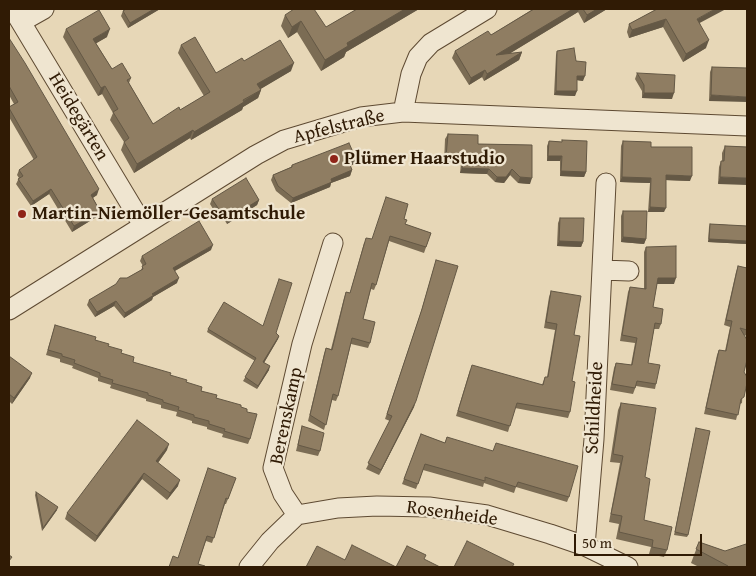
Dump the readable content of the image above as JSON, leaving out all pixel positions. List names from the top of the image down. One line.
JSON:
{"streets":{"street":["Heidegärten","Apfelstraße","Schildheide","Berenskamp","Rosenheide"]},"crossings":[["Heidegärten","Apfelstraße"],["Schildheide","Rosenheide"],["Berenskamp","Rosenheide"]],"places":["Plümer Haarstudio","Martin-Niemöller-Gesamtschule"],"scale_bar":"50 m"}
